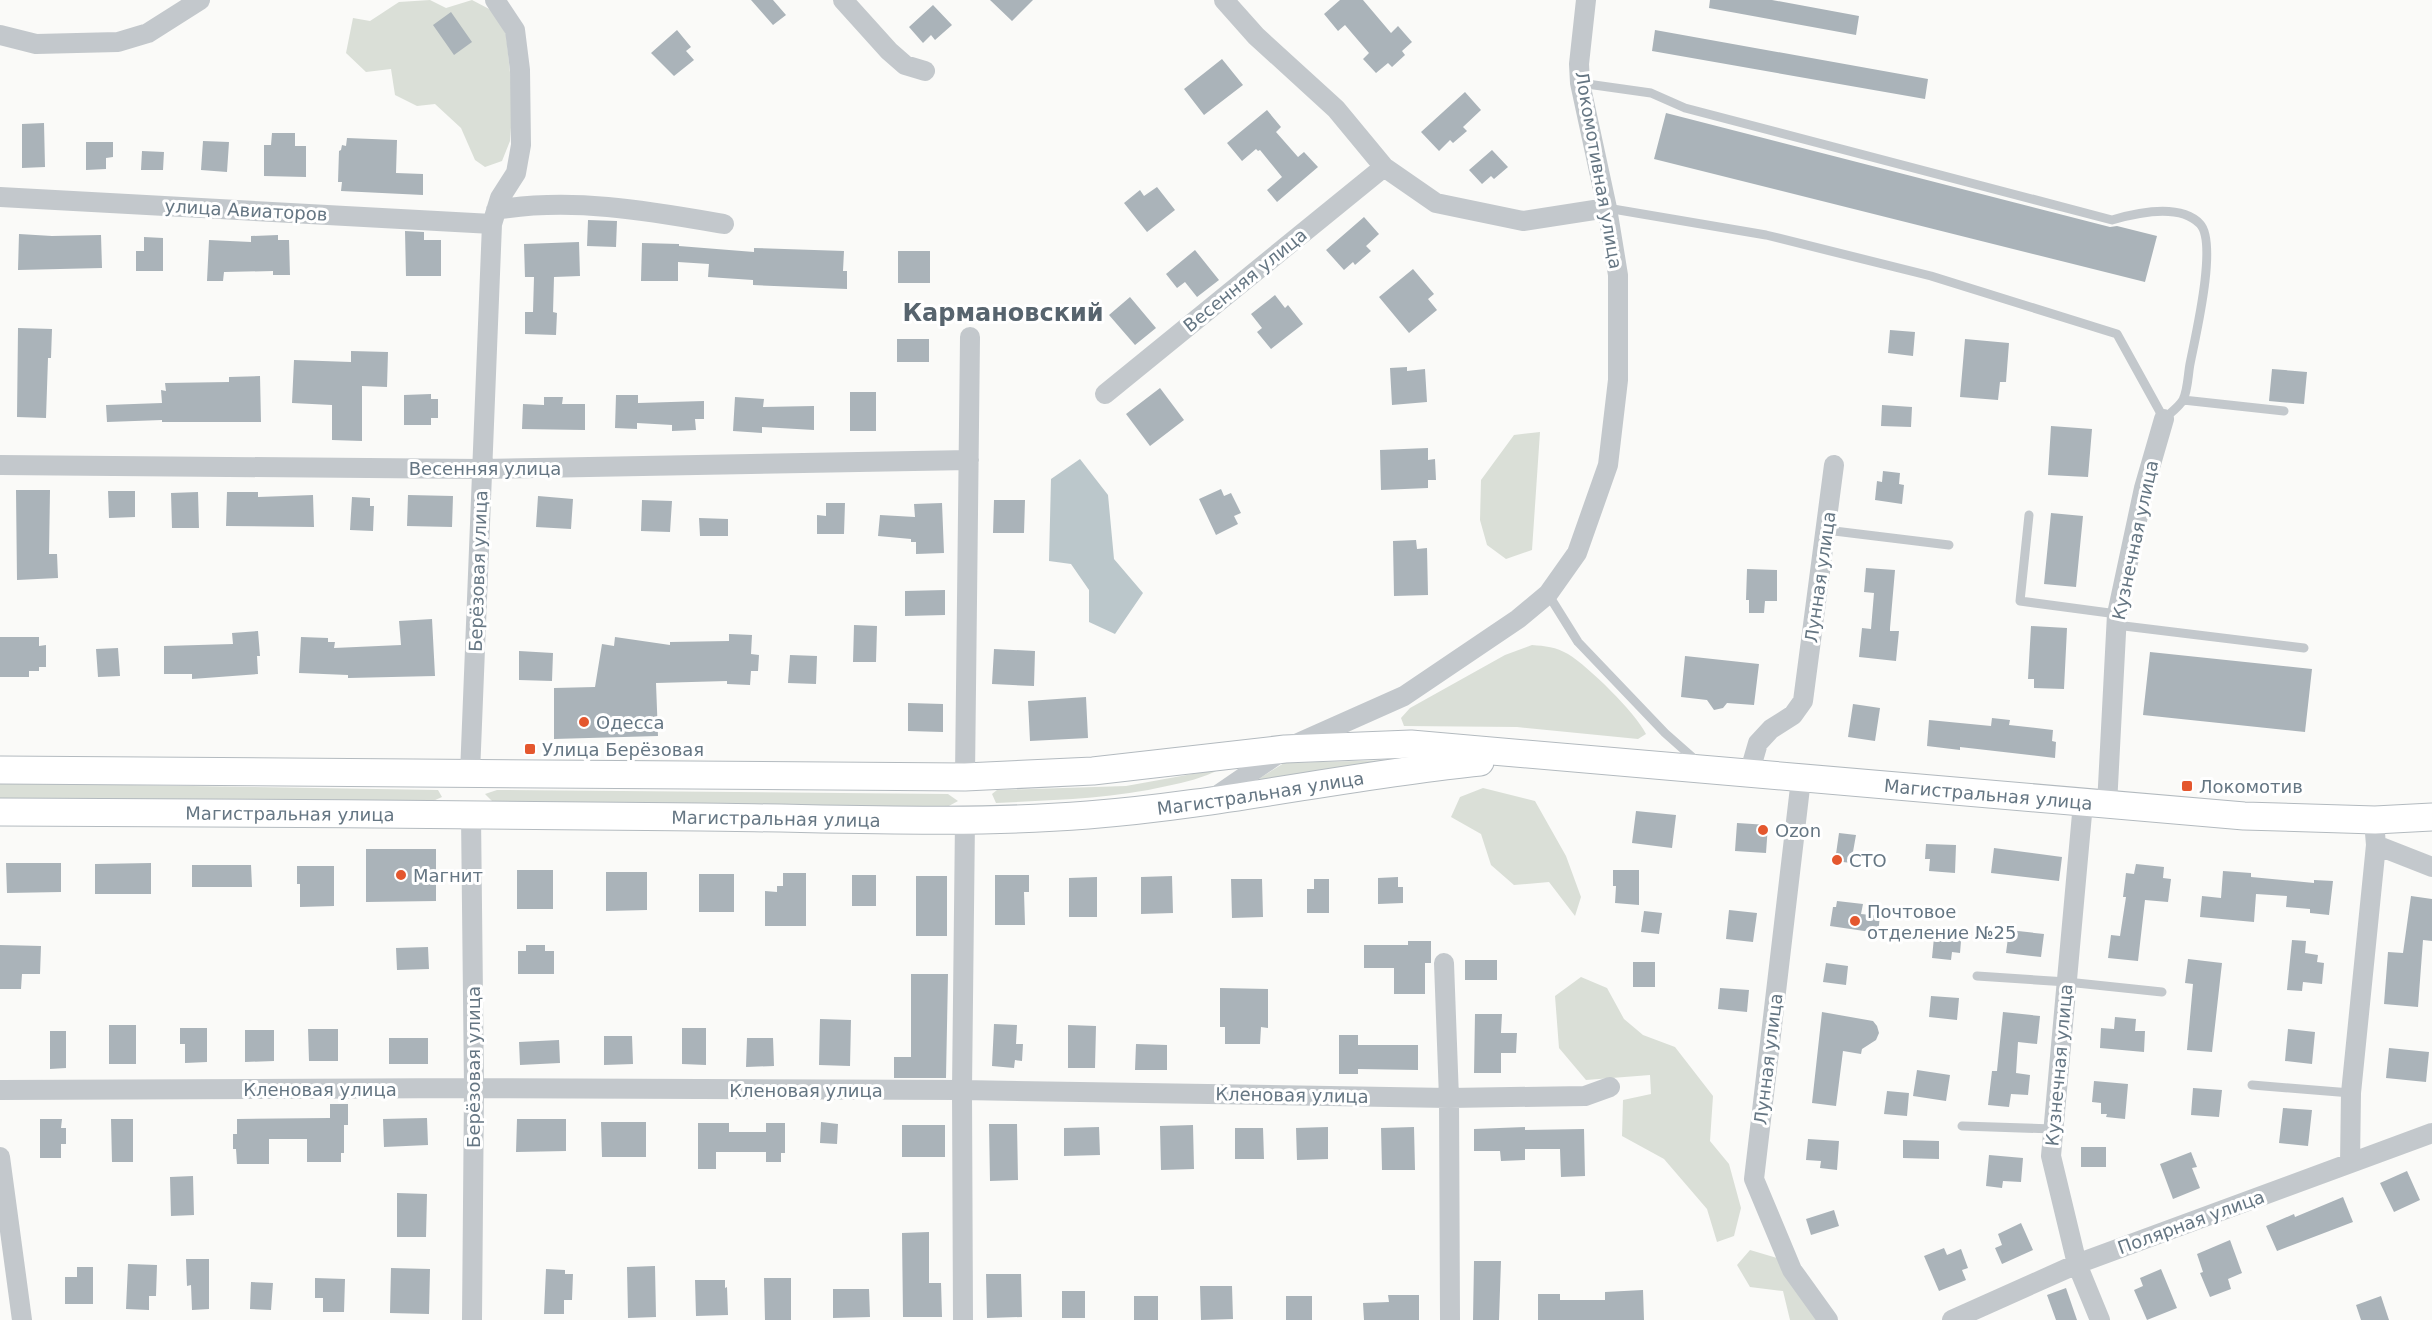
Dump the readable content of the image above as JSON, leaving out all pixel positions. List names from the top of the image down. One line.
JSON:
{"streets":{"main road":["Магистральная улица"],"street":["Локомотивная улица","улица Авиаторов","Весенняя улица","Кузнечная улица","Берёзовая улица","Лунная улица","Кленовая улица","Полярная улица"]},"crossings":[["Локомотивная улица","Магистральная улица"],["улица Авиаторов","Берёзовая улица"],["Весенняя улица","Берёзовая улица"],["Кузнечная улица","Магистральная улица"],["Кузнечная улица","Полярная улица"],["Берёзовая улица","Магистральная улица"],["Берёзовая улица","Кленовая улица"],["Лунная улица","Магистральная улица"]],"districts":["Кармановский"],"places":{"other":["Одесса","Ozon","СТО","Магнит","Почтовое отделение №25"],"transit":["Улица Берёзовая","Локомотив"]}}
